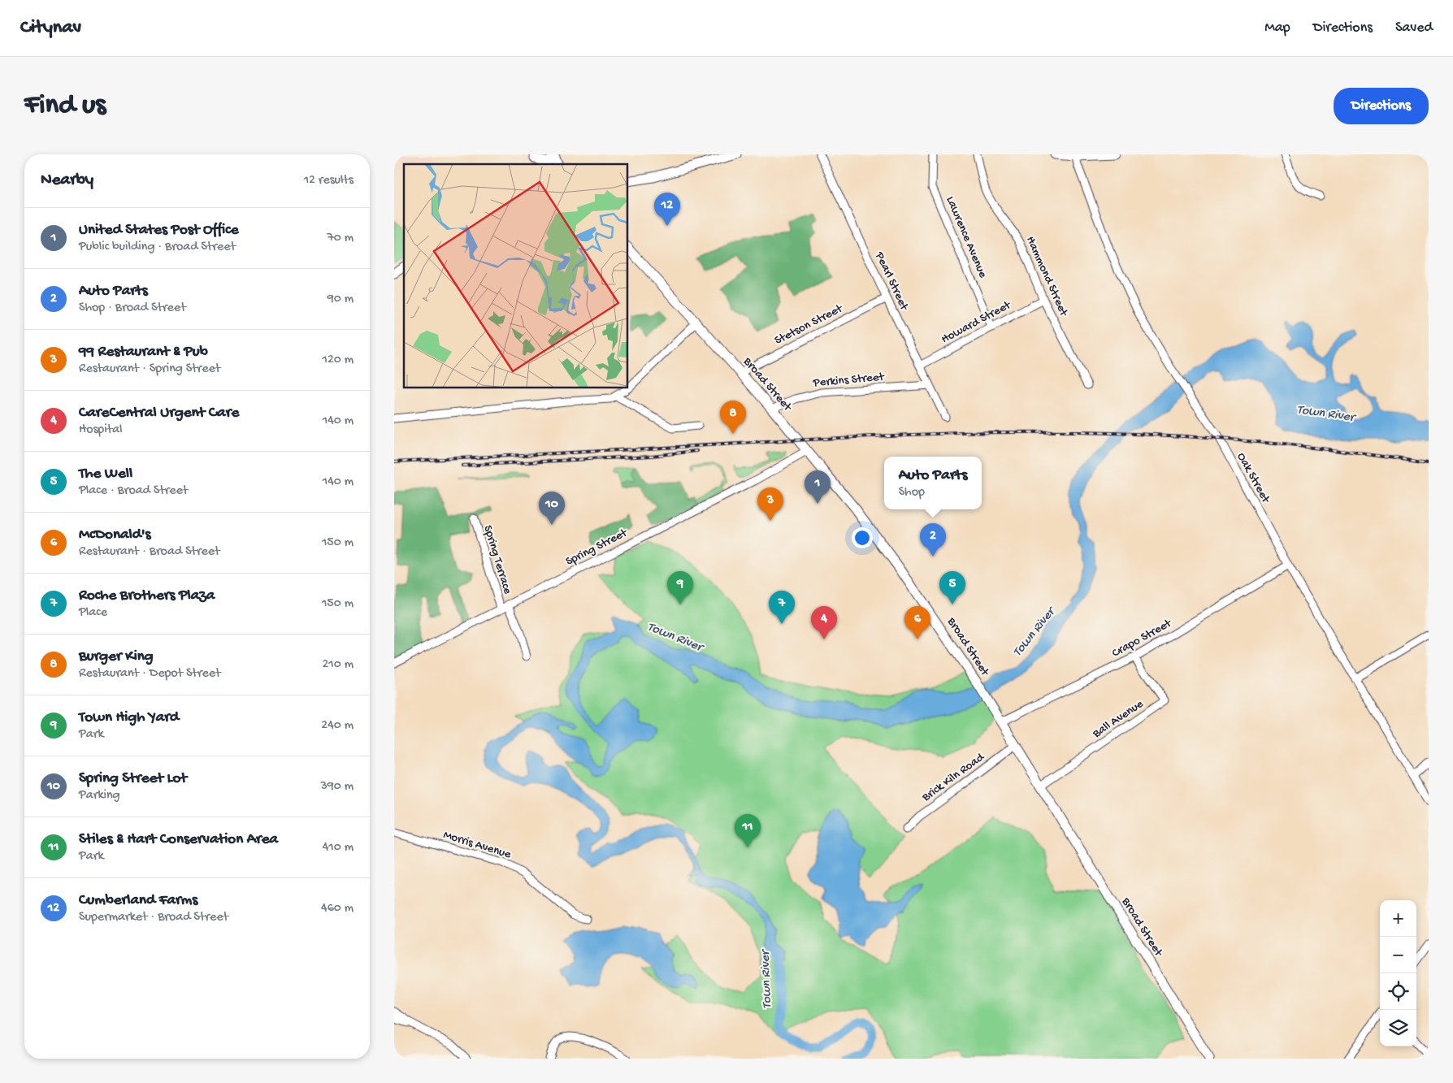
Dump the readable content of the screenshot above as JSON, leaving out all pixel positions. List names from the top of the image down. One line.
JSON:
{"streets":{"main road":["Broad Street"],"street":["Lawrence Avenue","Hammond Street","Pearl Street","Howard Street","Stetson Street","Perkins Street","Oak Street","Spring Street","Spring Terrace","Crapo Street","Ball Avenue","Brick Kiln Road","Morris Avenue"]},"crossings":[["Lawrence Avenue","Howard Street"],["Hammond Street","Howard Street"],["Pearl Street","Howard Street"],["Pearl Street","Stetson Street"],["Pearl Street","Perkins Street"],["Stetson Street","Broad Street"],["Perkins Street","Broad Street"],["Broad Street","Spring Street"],["Broad Street","Crapo Street"],["Broad Street","Ball Avenue"],["Broad Street","Brick Kiln Road"],["Oak Street","Crapo Street"],["Spring Street","Spring Terrace"],["Crapo Street","Ball Avenue"]],"water":["Town River"],"page":{"header":"Citynav","nav":["Map","Directions","Saved"],"buttons":"Directions","title":"Find us","heading":["Nearby","12 results"],"pins":["12","8","1","3","10","2","5","9","7","4","6","11"],"list":[{"mark":"1","name":"United States Post Office","note":"Public building · Broad Street","value":"70 m"},{"mark":"2","name":"Auto Parts","note":"Shop · Broad Street","value":"90 m"},{"mark":"3","name":"99 Restaurant & Pub","note":"Restaurant · Spring Street","value":"120 m"},{"mark":"4","name":"CareCentral Urgent Care","note":"Hospital","value":"140 m"},{"mark":"5","name":"The Well","note":"Place · Broad Street","value":"140 m"},{"mark":"6","name":"McDonald's","note":"Restaurant · Broad Street","value":"150 m"},{"mark":"7","name":"Roche Brothers Plaza","note":"Place","value":"150 m"},{"mark":"8","name":"Burger King","note":"Restaurant · Depot Street","value":"210 m"},{"mark":"9","name":"Town High Yard","note":"Park","value":"240 m"},{"mark":"10","name":"Spring Street Lot","note":"Parking","value":"390 m"},{"mark":"11","name":"Stiles & Hart Conservation Area","note":"Park","value":"410 m"},{"mark":"12","name":"Cumberland Farms","note":"Supermarket · Broad Street","value":"460 m"}],"popup":["Auto Parts","Shop"],"map_buttons":["+","−"]}}
